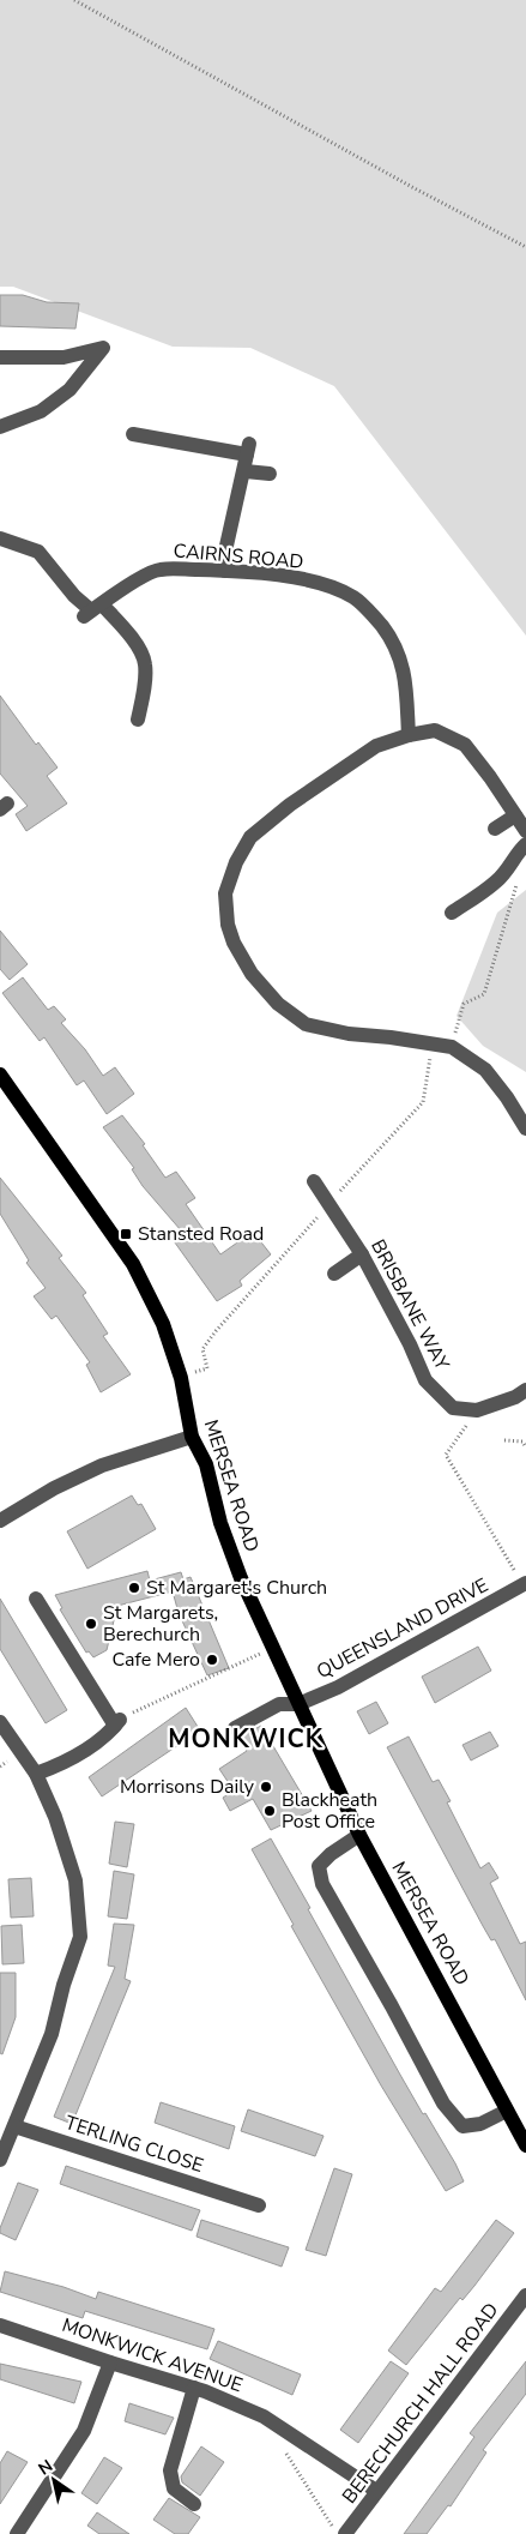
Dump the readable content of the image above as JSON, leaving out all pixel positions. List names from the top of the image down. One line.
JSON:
{"streets":{"main road":["MERSEA ROAD"],"street":["CAIRNS ROAD","BRISBANE WAY","QUEENSLAND DRIVE","TERLING CLOSE","MONKWICK AVENUE","BERECHURCH HALL ROAD"]},"crossings":[["MERSEA ROAD","QUEENSLAND DRIVE"],["MONKWICK AVENUE","BERECHURCH HALL ROAD"]],"districts":["MONKWICK"],"places":{"transit":["Stansted Road"],"other":["St Margaret's Church","St Margarets, Berechurch","Cafe Mero","Morrisons Daily","Blackheath Post Office"]},"north":"top left"}
